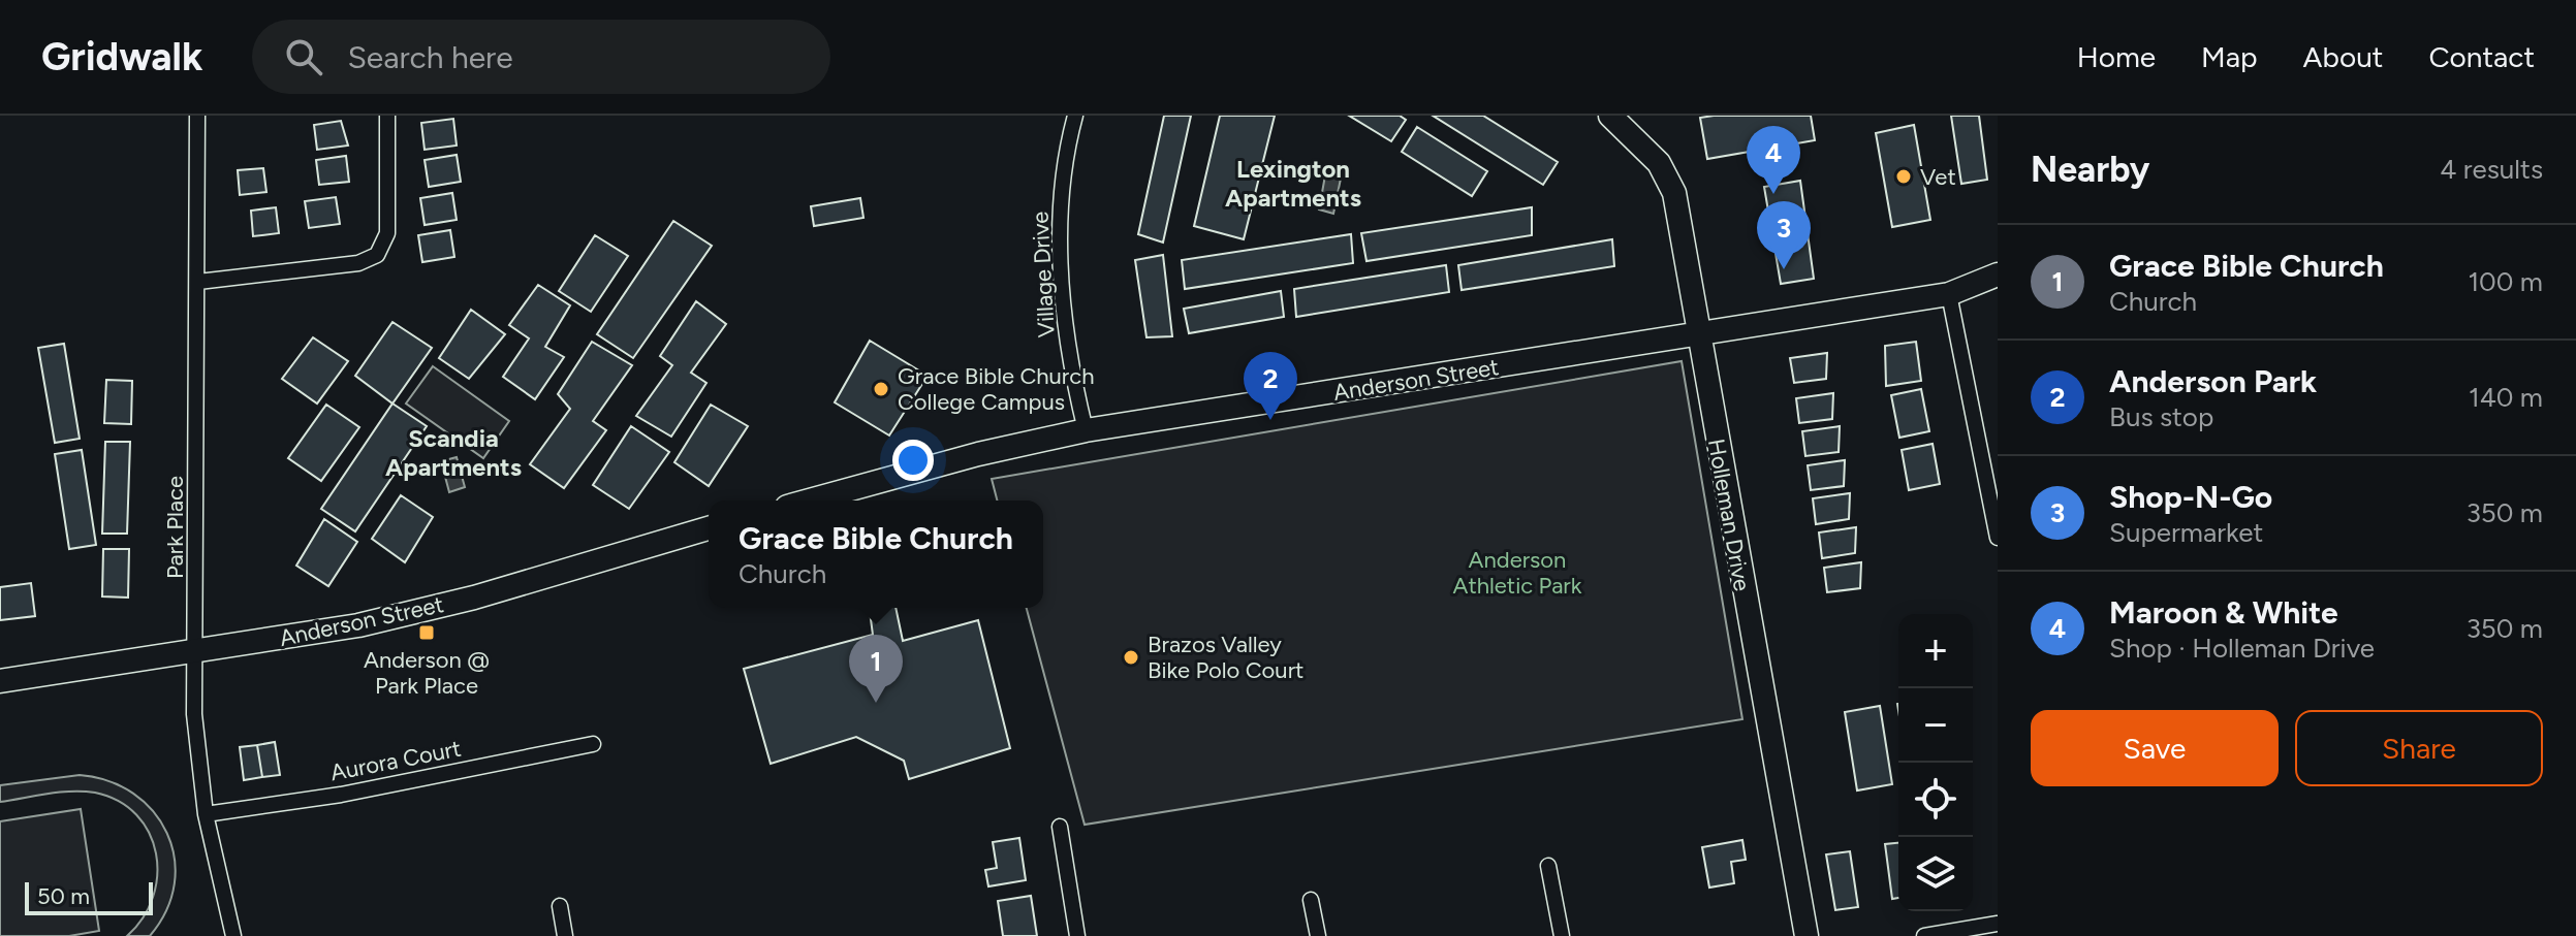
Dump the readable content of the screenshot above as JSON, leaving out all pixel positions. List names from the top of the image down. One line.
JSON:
{"streets":{"street":["Village Drive","Anderson Street","Holleman Drive","Park Place","Aurora Court"]},"crossings":[["Village Drive","Anderson Street"],["Anderson Street","Holleman Drive"],["Anderson Street","Park Place"],["Park Place","Aurora Court"]],"districts":["Lexington Apartments","Scandia Apartments"],"parks":["Anderson Athletic Park"],"places":{"other":["Vet","Grace Bible Church College Campus","Brazos Valley Bike Polo Court"],"transit":["Anderson @ Park Place"]},"scale_bar":"50 m","page":{"header":"Gridwalk","search":"Search here","nav":["Home","Map","About","Contact"],"heading":["Nearby","4 results"],"pins":["4","3","2","1"],"list":[{"mark":"1","name":"Grace Bible Church","note":"Church","value":"100 m"},{"mark":"2","name":"Anderson Park","note":"Bus stop","value":"140 m"},{"mark":"3","name":"Shop-N-Go","note":"Supermarket","value":"350 m"},{"mark":"4","name":"Maroon & White","note":"Shop · Holleman Drive","value":"350 m"}],"popup":["Grace Bible Church","Church"],"map_buttons":["+","−"],"buttons":["Save","Share"],"scale":"50 m"}}
